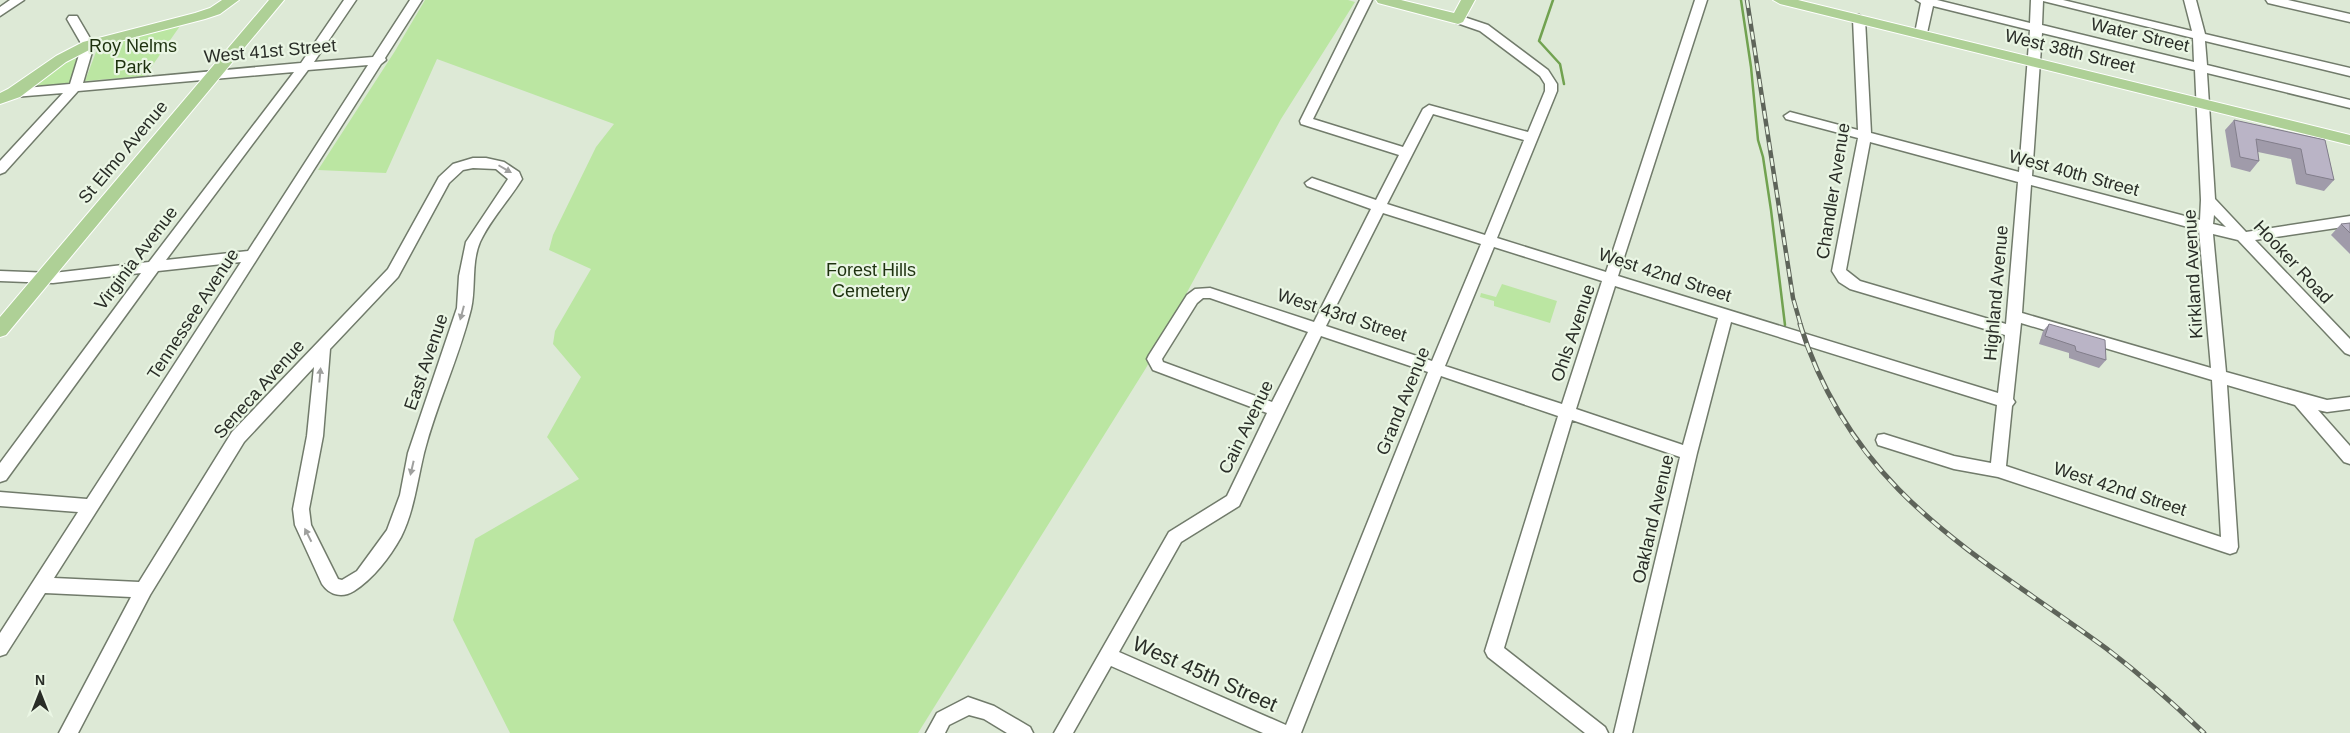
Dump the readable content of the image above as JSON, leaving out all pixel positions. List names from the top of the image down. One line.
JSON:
{"streets":{"main road":["West 38th Street","St Elmo Avenue"],"street":["Water Street","West 41st Street","West 40th Street","Chandler Avenue","Virginia Avenue","Hooker Road","Kirkland Avenue","West 42nd Street","Highland Avenue","Tennessee Avenue","West 43rd Street","Ohls Avenue","East Avenue","Seneca Avenue","Grand Avenue","Cain Avenue","Oakland Avenue","West 45th Street"]},"crossings":[["Water Street","Kirkland Avenue"],["Water Street","Highland Avenue"],["West 41st Street","St Elmo Avenue"],["West 41st Street","Virginia Avenue"],["West 41st Street","Tennessee Avenue"],["West 38th Street","Chandler Avenue"],["West 38th Street","Kirkland Avenue"],["West 38th Street","Highland Avenue"],["West 40th Street","Chandler Avenue"],["West 40th Street","Hooker Road"],["West 40th Street","Kirkland Avenue"],["West 40th Street","Highland Avenue"],["Chandler Avenue","Highland Avenue"],["Hooker Road","Kirkland Avenue"],["Kirkland Avenue","West 42nd Street"],["West 42nd Street","Highland Avenue"],["West 42nd Street","Ohls Avenue"],["West 42nd Street","Grand Avenue"],["West 42nd Street","Cain Avenue"],["West 42nd Street","Oakland Avenue"],["West 43rd Street","Ohls Avenue"],["West 43rd Street","Grand Avenue"],["West 43rd Street","Cain Avenue"],["West 43rd Street","Oakland Avenue"],["East Avenue","Seneca Avenue"],["Grand Avenue","Cain Avenue"],["Cain Avenue","West 45th Street"]],"parks":["Roy Nelms Park","Forest Hills Cemetery"],"north":"top"}
